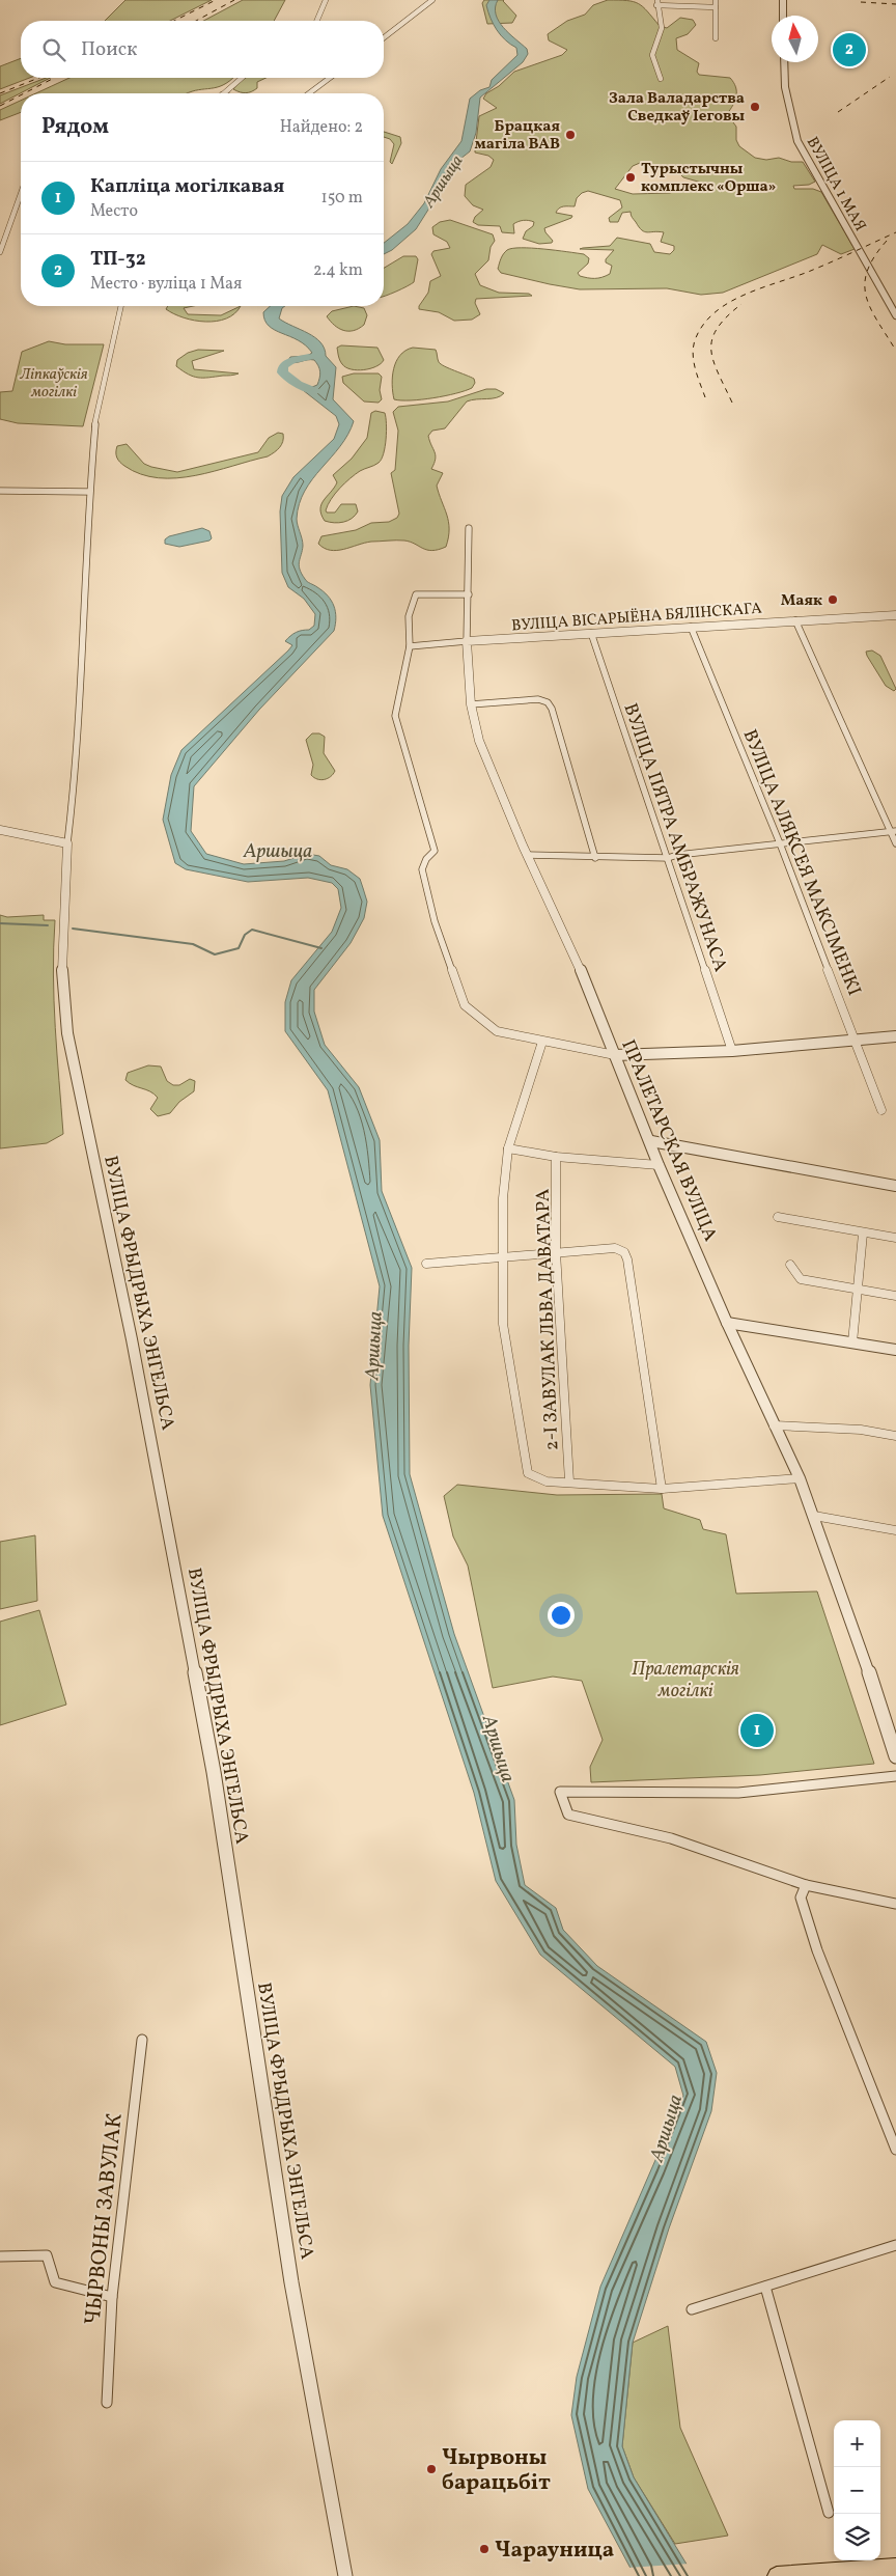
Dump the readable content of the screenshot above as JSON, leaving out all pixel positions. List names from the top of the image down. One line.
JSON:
{"streets":{"street":["ВУЛІЦА 1 МАЯ","ВУЛІЦА ВІСАРЫЁНА БЯЛІНСКАГА","ВУЛІЦА ПЯТРА АМБРАЖУНАСА","ВУЛІЦА АЛЯКСЕЯ МАКСІМЕНКІ","ПРАЛЕТАРСКАЯ ВУЛІЦА","ВУЛІЦА ФРЫДРЫХА ЭНГЕЛЬСА","2-І ЗАВУЛАК ЛЬВА ДАВАТАРА","ЧЫРВОНЫ ЗАВУЛАК"]},"crossings":[["ВУЛІЦА ВІСАРЫЁНА БЯЛІНСКАГА","ВУЛІЦА ПЯТРА АМБРАЖУНАСА"],["ВУЛІЦА ВІСАРЫЁНА БЯЛІНСКАГА","ВУЛІЦА АЛЯКСЕЯ МАКСІМЕНКІ"],["ВУЛІЦА ВІСАРЫЁНА БЯЛІНСКАГА","ПРАЛЕТАРСКАЯ ВУЛІЦА"]],"water":["Аршыца"],"parks":["Ліпкаўскія могілкі","Пралетарскія могілкі"],"places":["Зала Валадарства Сведкаў Іеговы","Брацкая магіла ВАВ","Турыстычны комплекс «Орша»","Маяк","Чырвоны барацьбіт","Чарауница"],"north":"top","page":{"search":"Поиск","pins":["2","1"],"heading":["Рядом","Найдено: 2"],"list":[{"mark":"1","name":"Капліца могілкавая","note":"Место","value":"150 m"},{"mark":"2","name":"ТП-32","note":"Место · вуліца 1 Мая","value":"2.4 km"}],"map_buttons":["+","−"]}}
